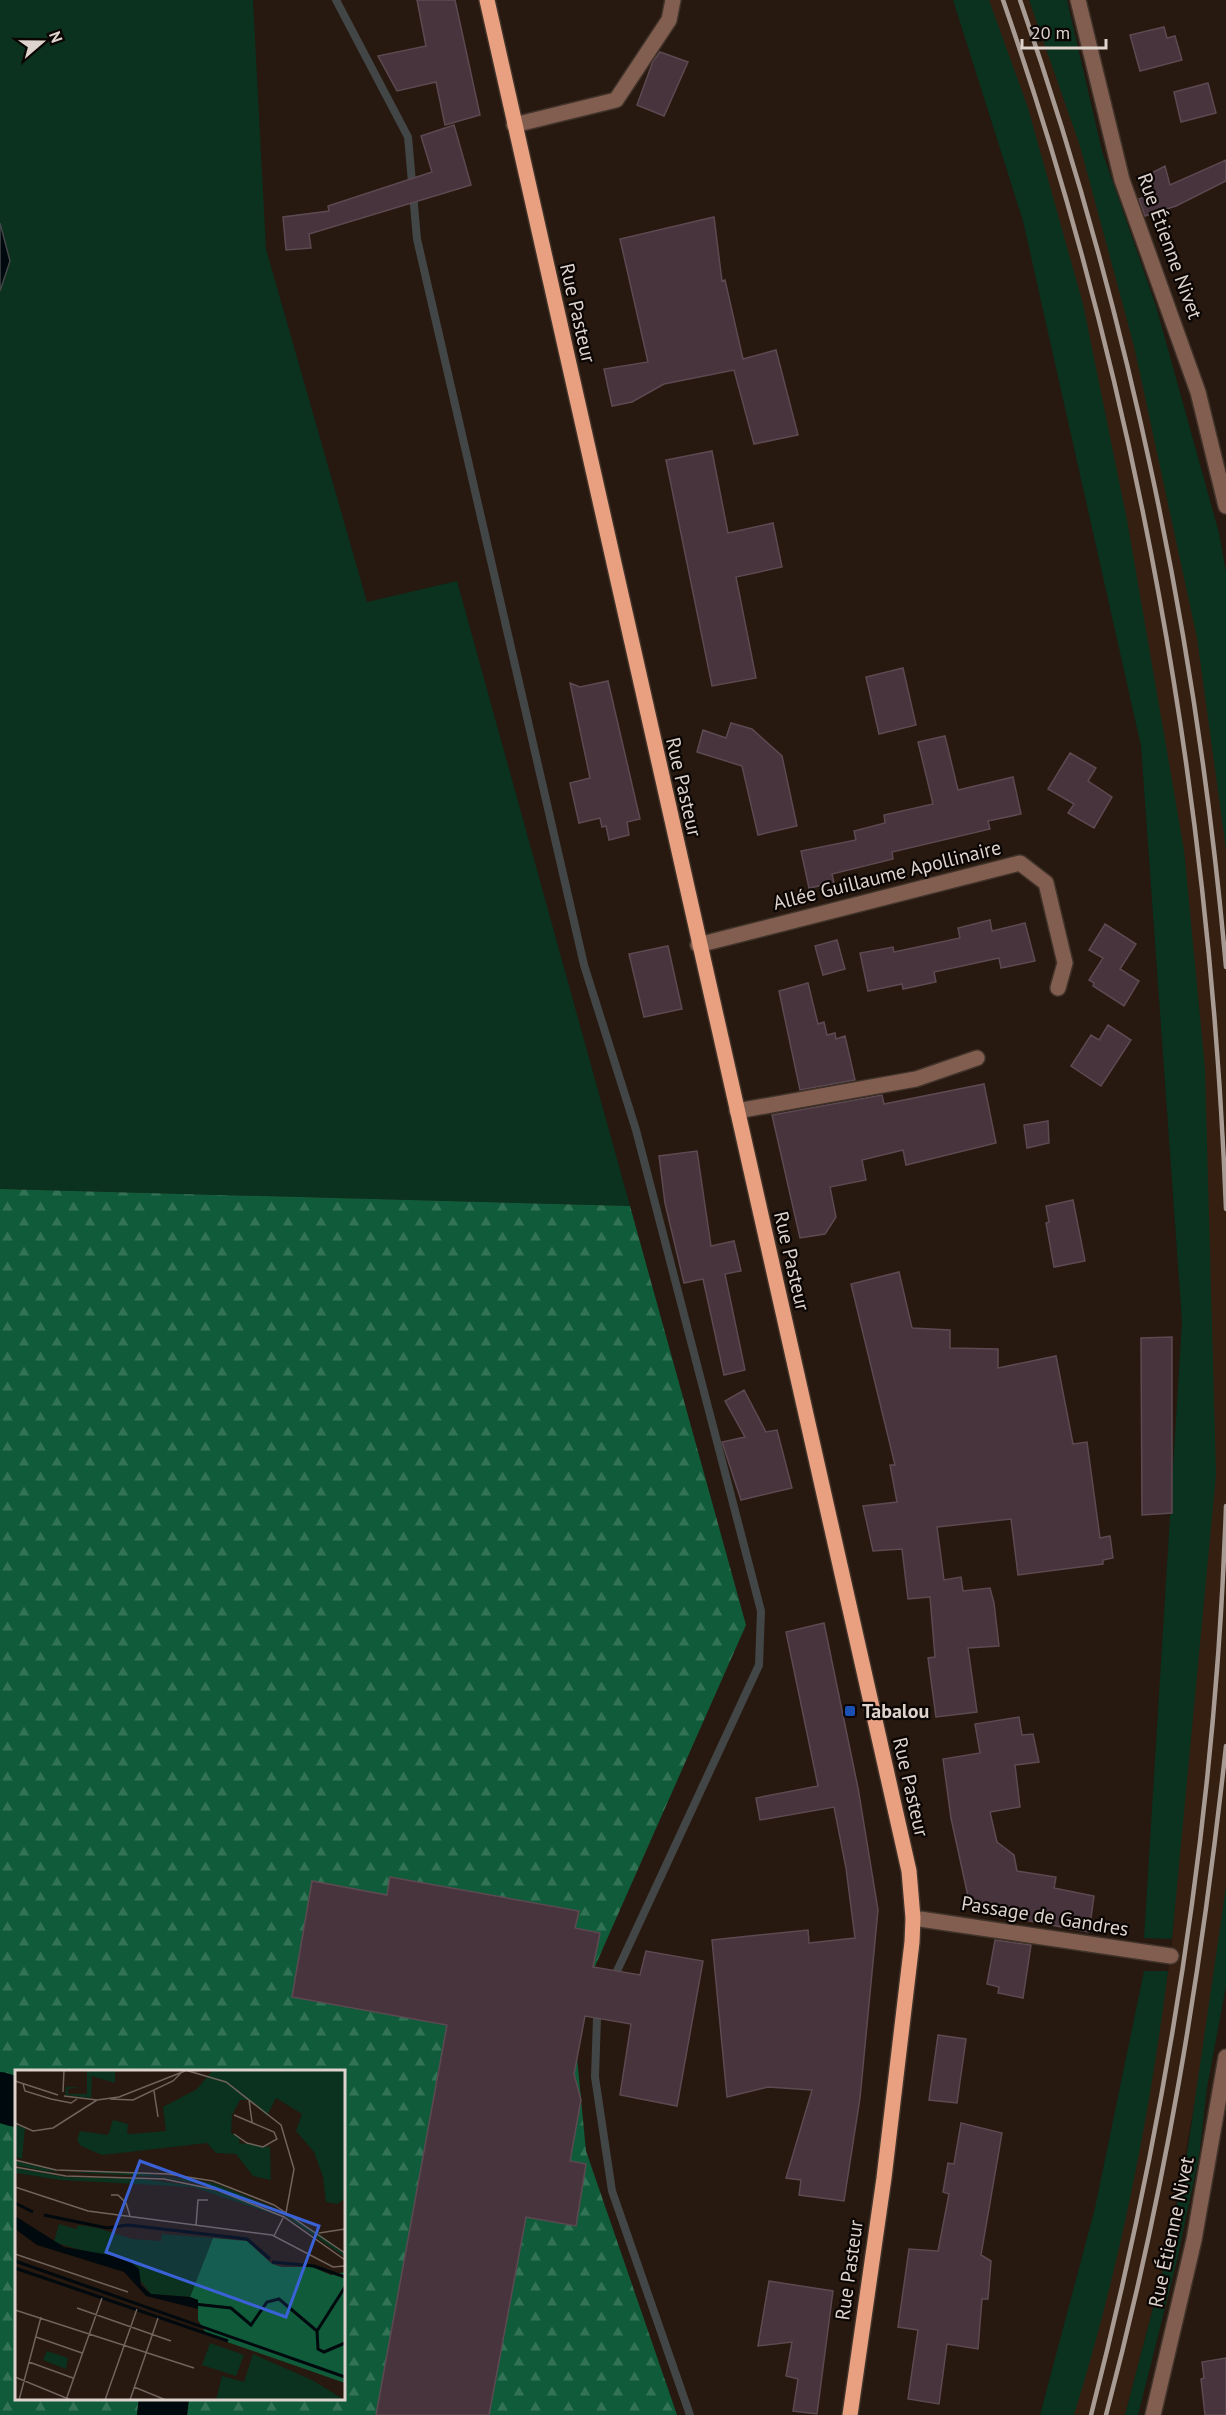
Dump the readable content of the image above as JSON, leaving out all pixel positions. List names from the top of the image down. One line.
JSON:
{"streets":{"main road":["Rue Pasteur"],"street":["Rue Étienne Nivet","Allée Guillaume Apollinaire","Passage de Gandres"]},"crossings":[["Rue Pasteur","Allée Guillaume Apollinaire"],["Rue Pasteur","Passage de Gandres"]],"places":{"transit":["Tabalou"]},"scale_bar":"20 m","north":"right"}
